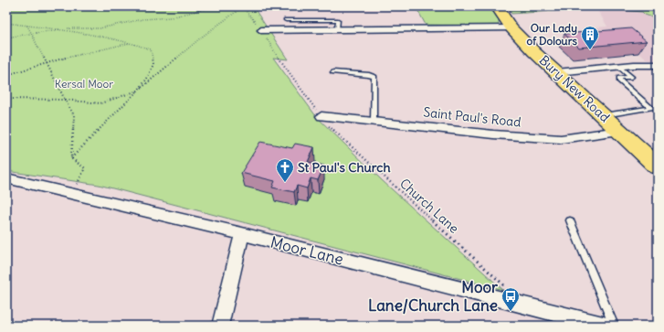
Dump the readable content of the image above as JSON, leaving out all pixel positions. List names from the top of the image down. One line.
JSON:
{"streets":{"highway":["Bury New Road"],"street":["Saint Paul's Road","Moor Lane"],"path":["Church Lane"]},"crossings":[["Bury New Road","Saint Paul's Road"],["Saint Paul's Road","Church Lane"]],"parks":["Kersal Moor"],"places":{"building":["Our Lady of Dolours"],"church":["St Paul's Church"],"bus stop":["Moor Lane/Church Lane"]}}
